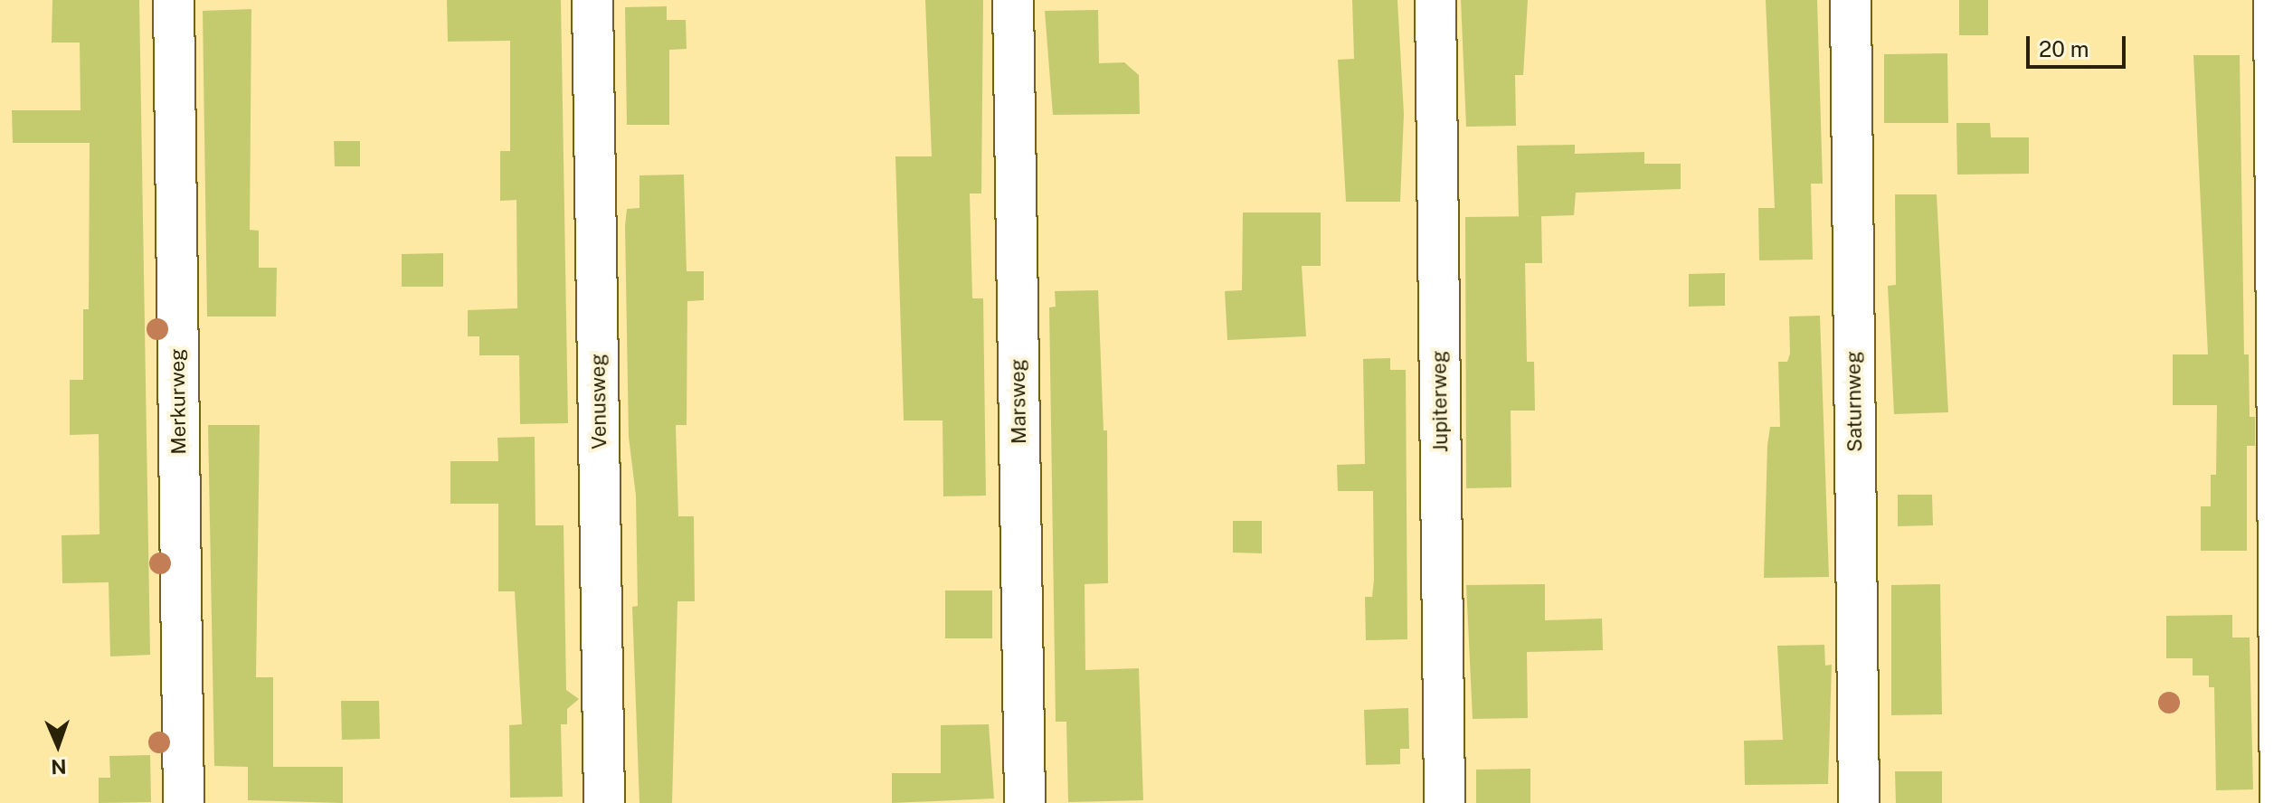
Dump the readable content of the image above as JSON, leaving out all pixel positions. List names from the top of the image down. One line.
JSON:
{"streets":{"street":["Merkurweg","Venusweg","Marsweg","Jupiterweg","Saturnweg"]},"scale_bar":"20 m","north":"bottom"}
